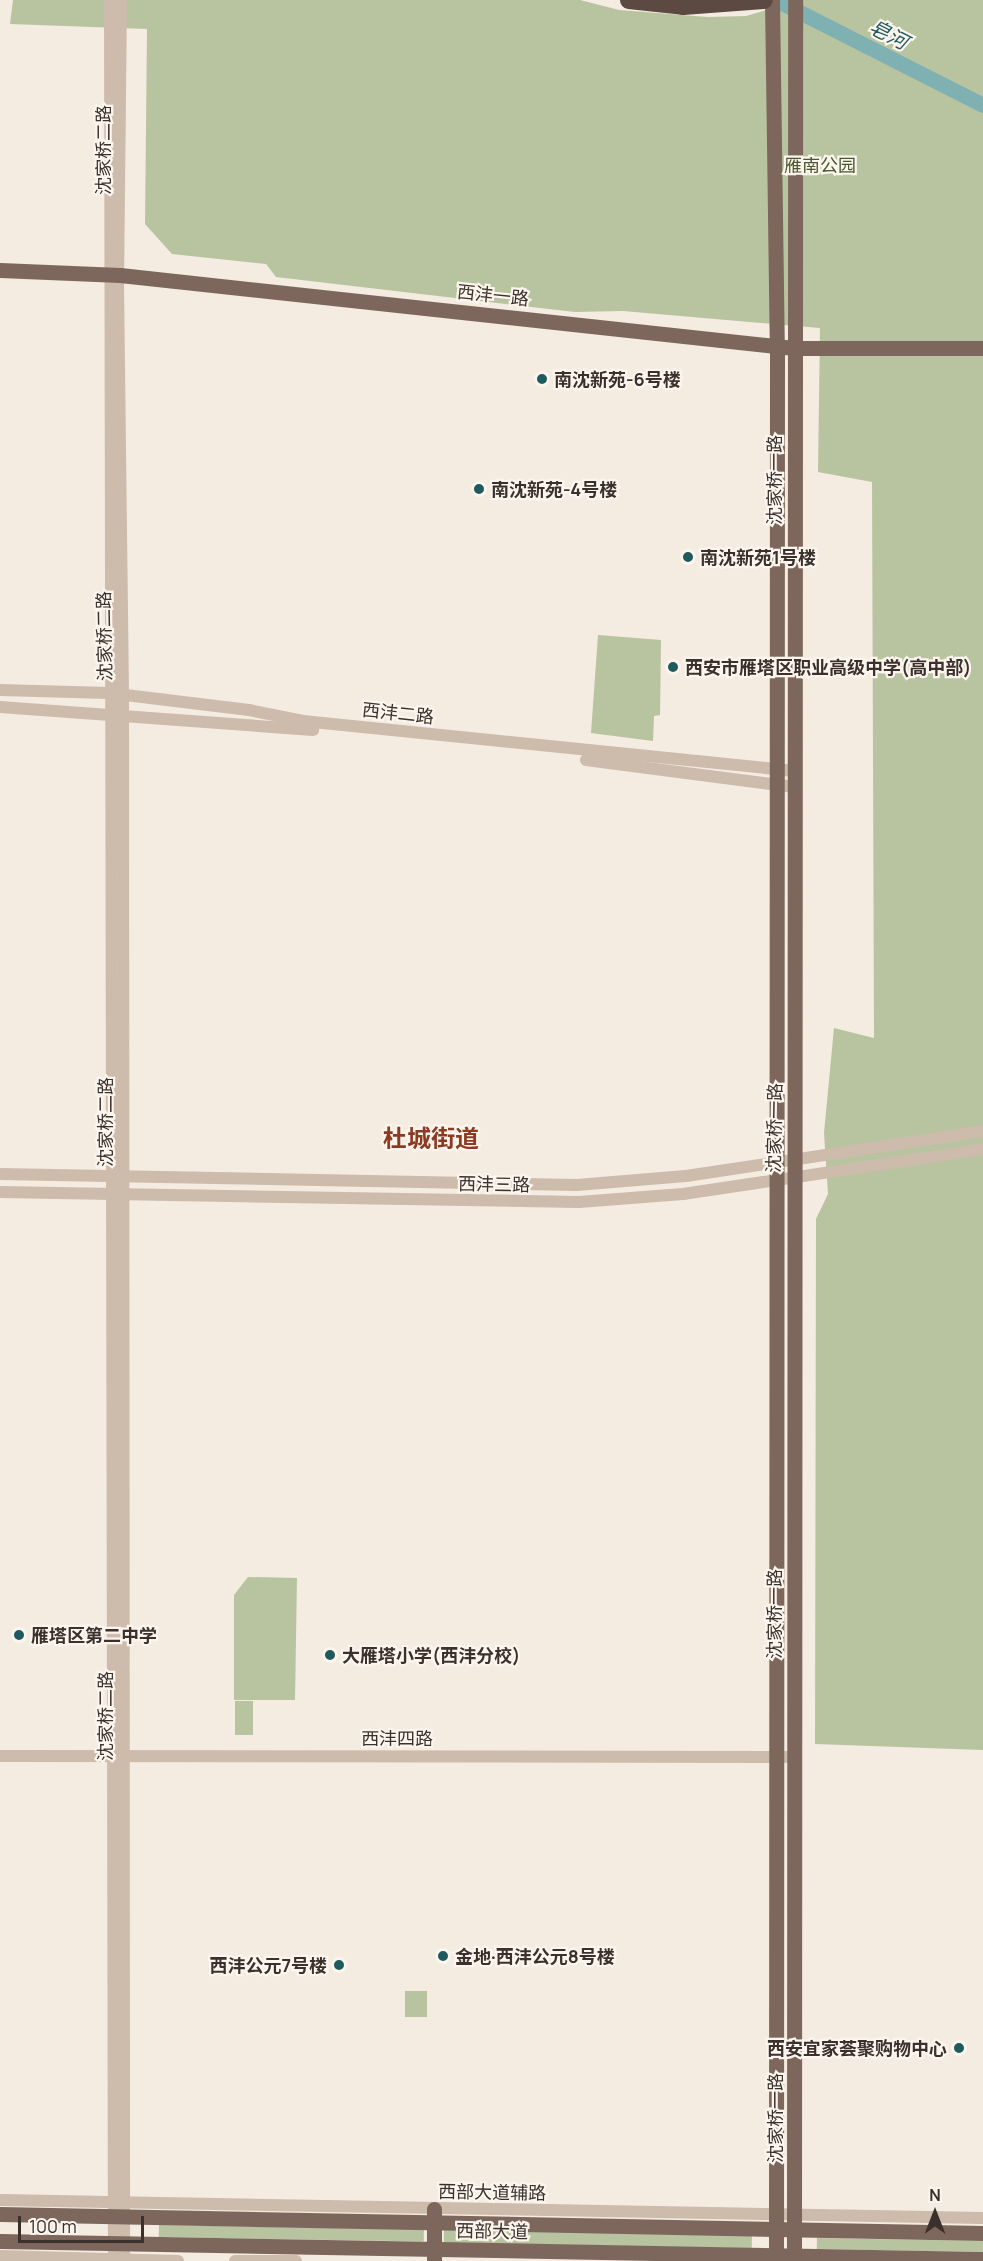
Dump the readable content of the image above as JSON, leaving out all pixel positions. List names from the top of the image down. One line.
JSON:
{"streets":{"main road":["西沣一路","沈家桥一路","西部大道"],"street":["沈家桥二路","西沣二路","西沣三路","西沣四路"]},"crossings":[["沈家桥二路","西沣一路"],["沈家桥二路","西沣二路"],["沈家桥二路","西沣三路"],["沈家桥二路","西沣四路"],["沈家桥二路","西部大道"],["西沣一路","沈家桥一路"],["沈家桥一路","西沣二路"],["沈家桥一路","西沣三路"],["沈家桥一路","西沣四路"],["沈家桥一路","西部大道"]],"districts":["杜城街道"],"water":["皂河"],"parks":["雁南公园"],"places":["南沈新苑-6号楼","南沈新苑-4号楼","南沈新苑1号楼","西安市雁塔区职业高级中学(高中部)","雁塔区第二中学","大雁塔小学(西沣分校)","金地·西沣公元8号楼","西沣公元7号楼","西安宜家荟聚购物中心"],"scale_bar":"100 m","north":"top"}
